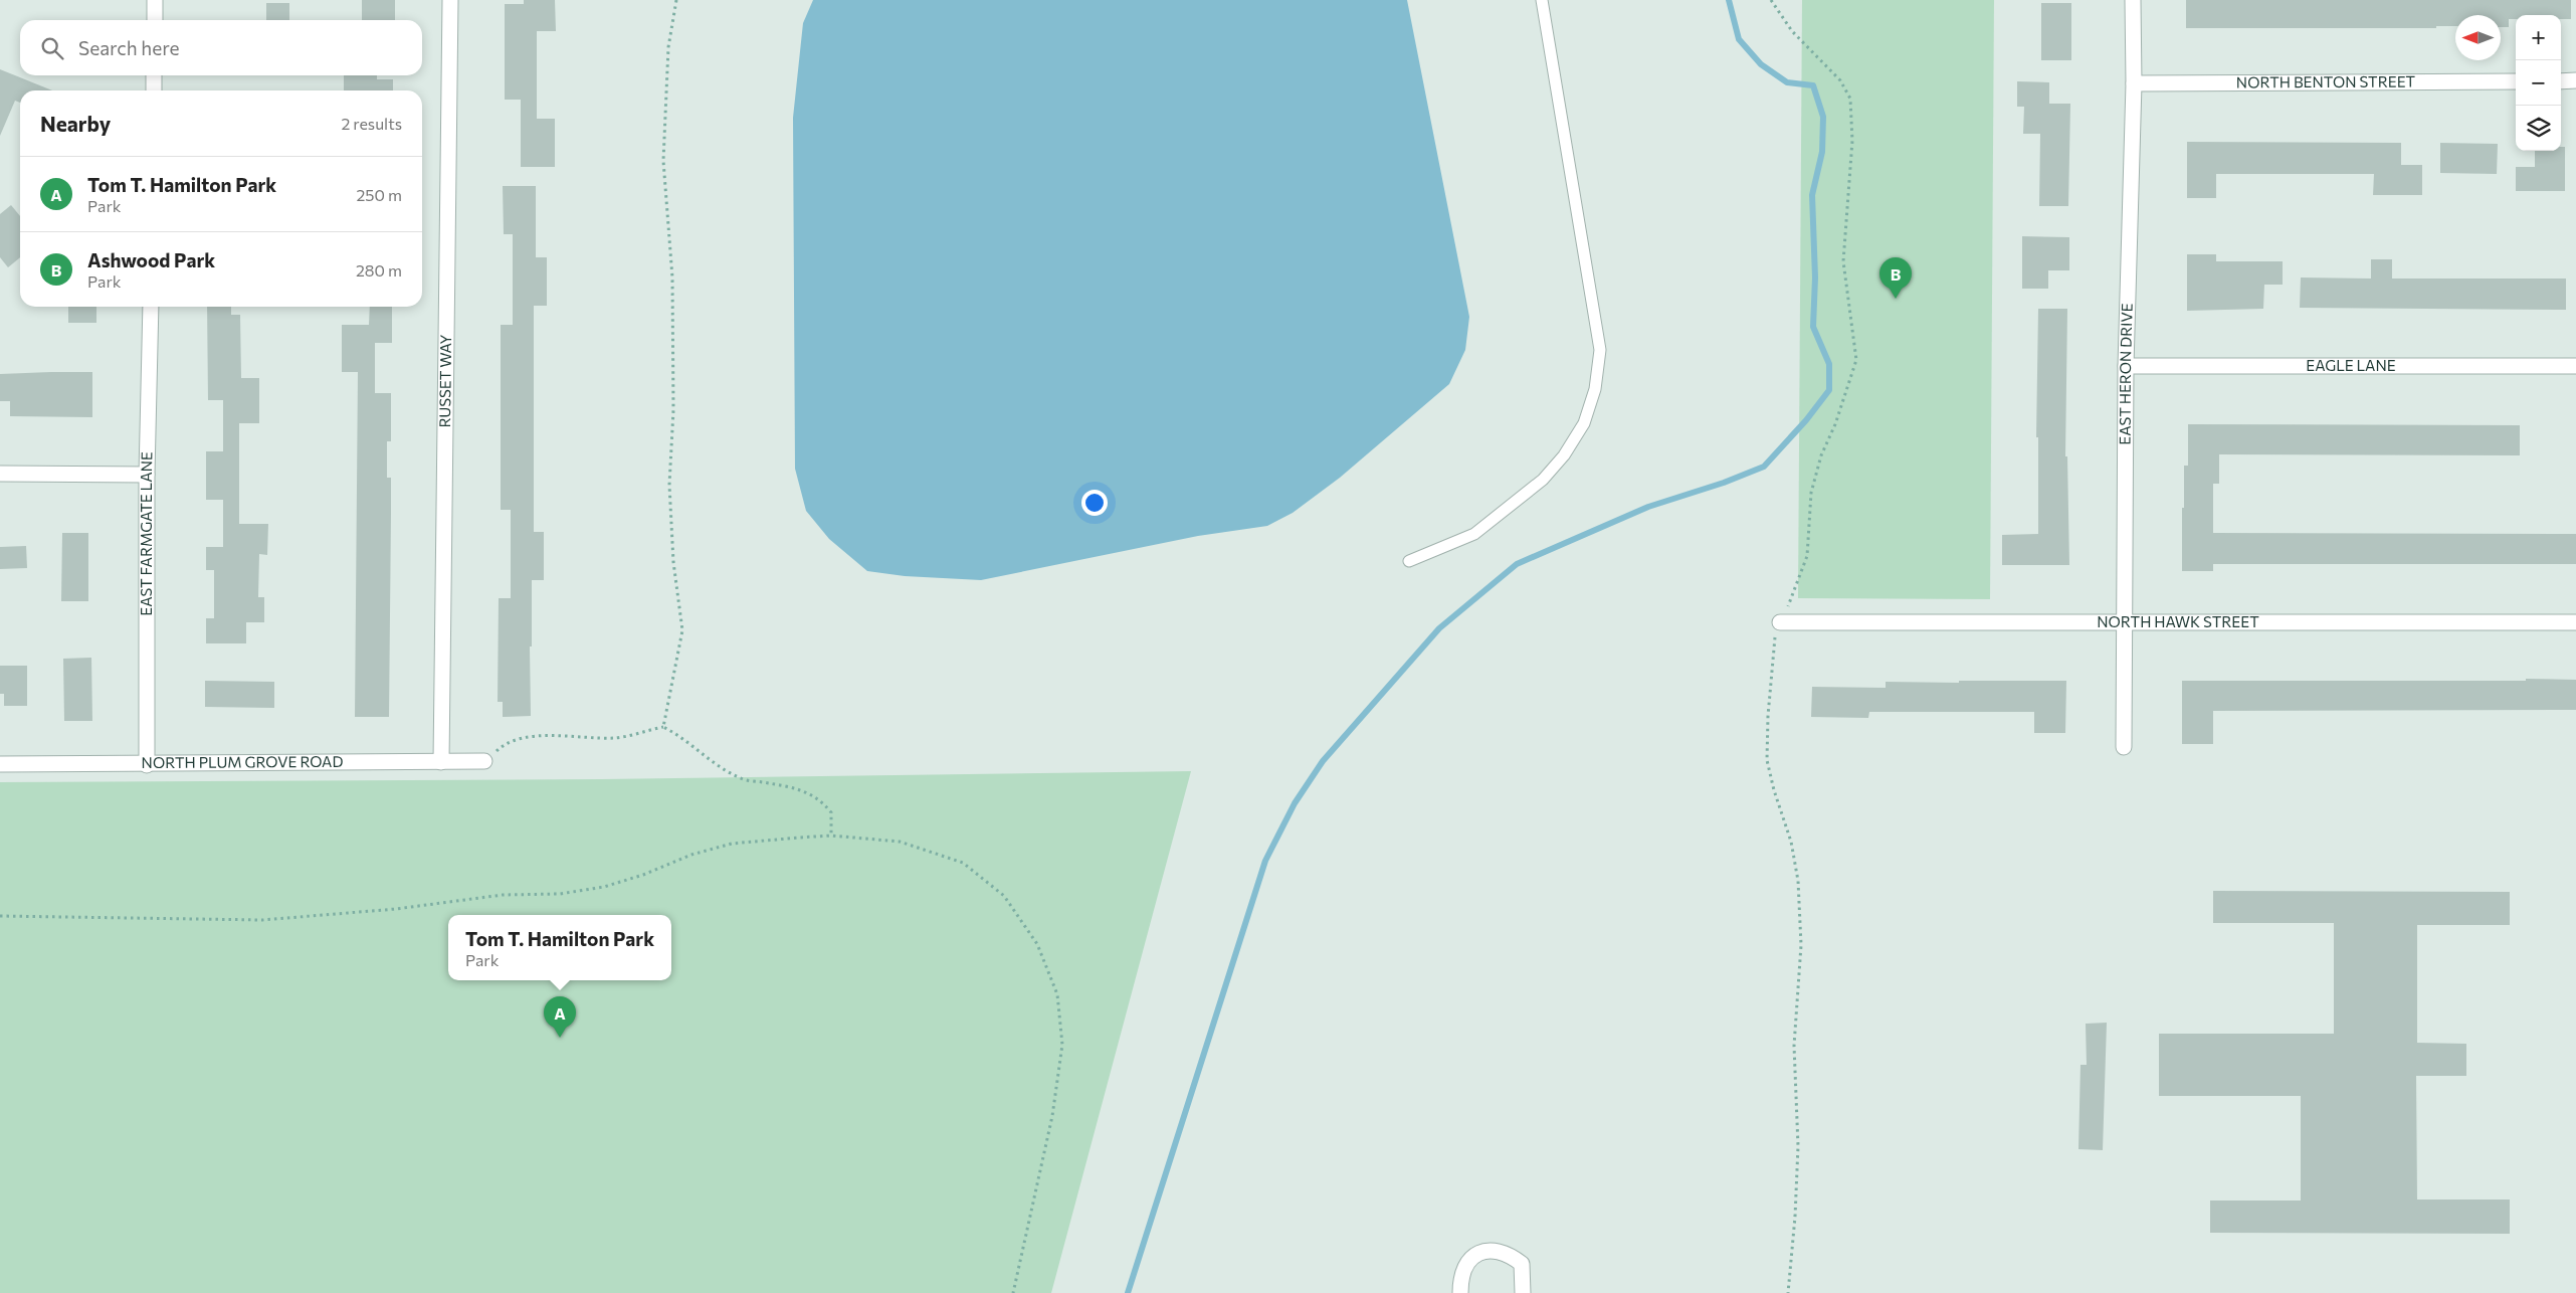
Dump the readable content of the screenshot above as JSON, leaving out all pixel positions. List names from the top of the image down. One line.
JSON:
{"streets":{"street":["NORTH BENTON STREET","EAGLE LANE","EAST HERON DRIVE","RUSSET WAY","EAST FARMGATE LANE","NORTH HAWK STREET","NORTH PLUM GROVE ROAD"]},"crossings":[["NORTH BENTON STREET","EAST HERON DRIVE"],["EAGLE LANE","EAST HERON DRIVE"],["EAST HERON DRIVE","NORTH HAWK STREET"],["RUSSET WAY","NORTH PLUM GROVE ROAD"],["EAST FARMGATE LANE","NORTH PLUM GROVE ROAD"]],"north":"left","page":{"map_buttons":["+","−"],"search":"Search here","heading":["Nearby","2 results"],"list":[{"mark":"A","name":"Tom T. Hamilton Park","note":"Park","value":"250 m"},{"mark":"B","name":"Ashwood Park","note":"Park","value":"280 m"}],"pins":["B","A"],"popup":["Tom T. Hamilton Park","Park"]}}
